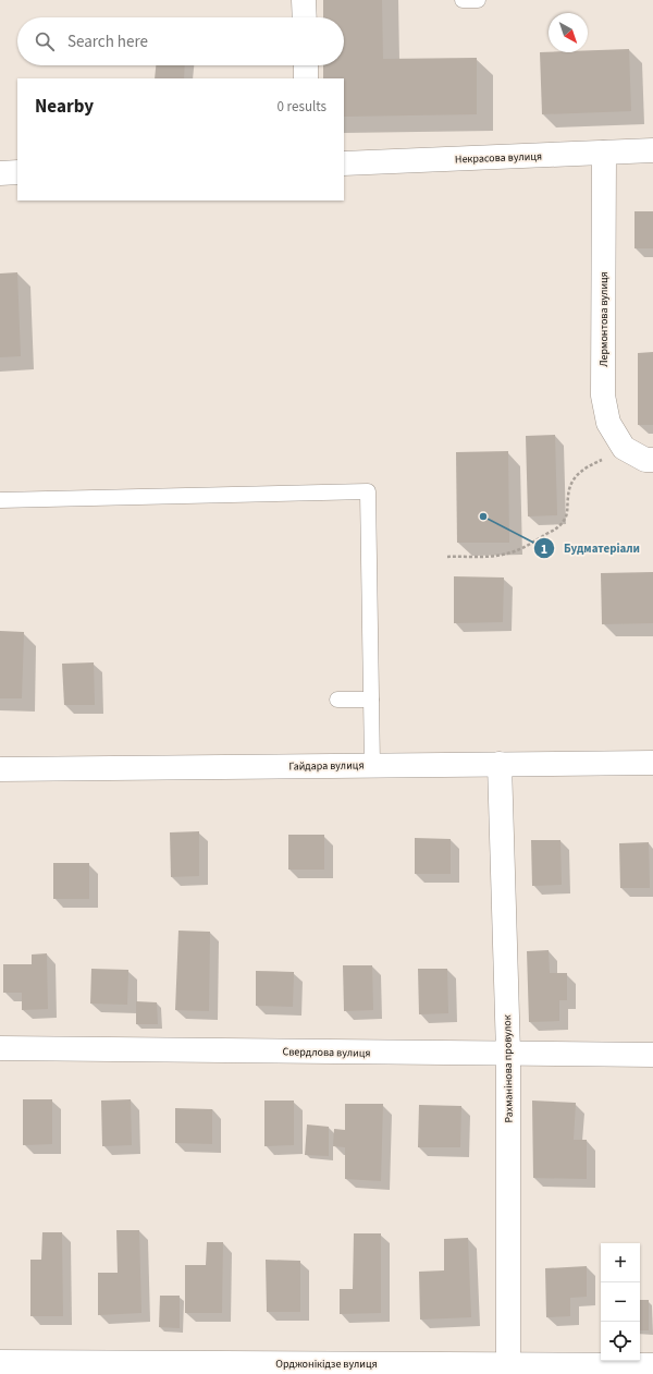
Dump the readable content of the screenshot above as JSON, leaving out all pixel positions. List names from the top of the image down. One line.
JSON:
{"streets":{"street":["Некрасова вулиця","Лермонтова вулиця","Гайдара вулиця","Свердлова вулиця","Рахманінова провулок","Орджонікідзе вулиця"]},"crossings":[["Некрасова вулиця","Лермонтова вулиця"],["Гайдара вулиця","Рахманінова провулок"],["Свердлова вулиця","Рахманінова провулок"],["Рахманінова провулок","Орджонікідзе вулиця"]],"places":["Будматеріали"],"north":"bottom right","page":{"search":"Search here","heading":["Nearby","0 results"],"map_buttons":["+","−"]}}
